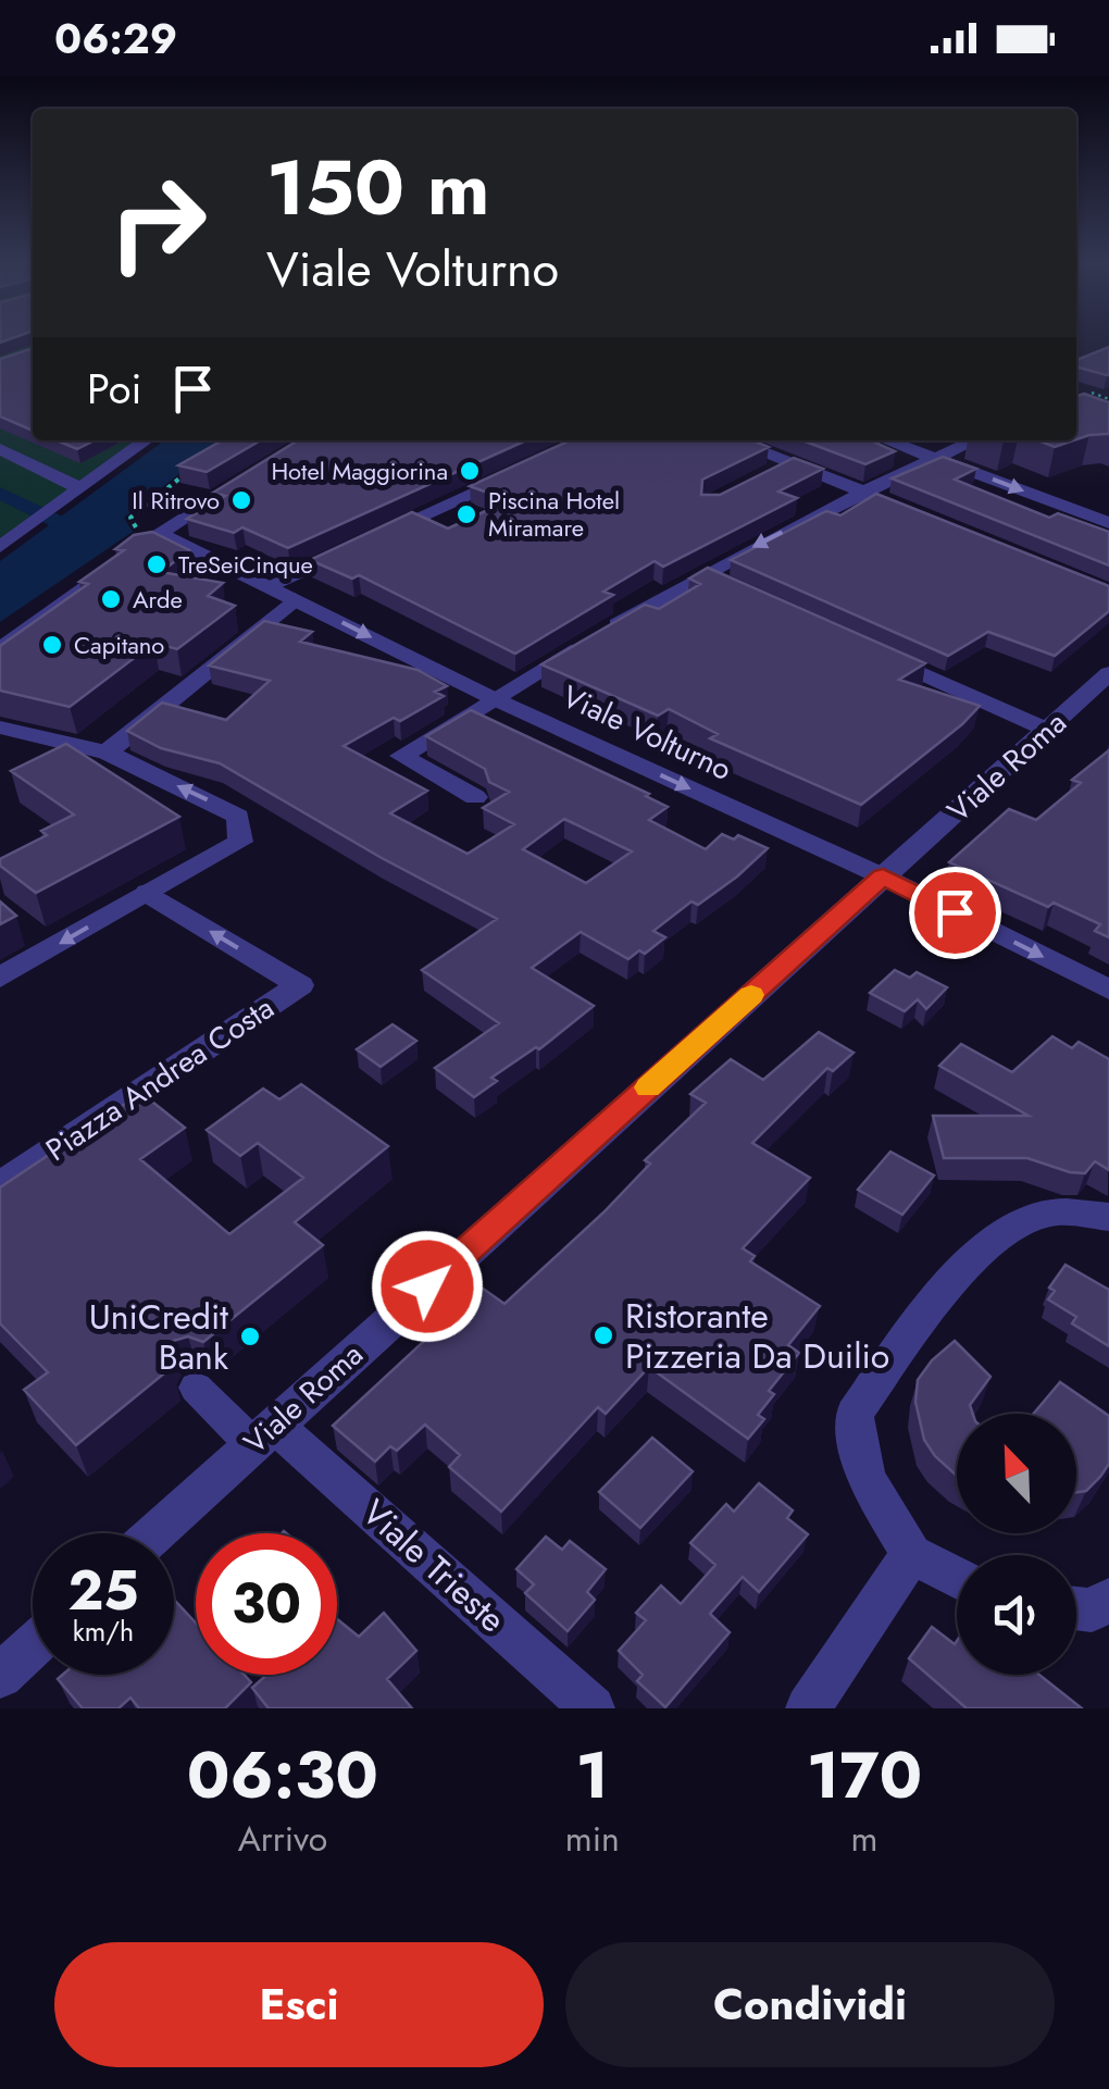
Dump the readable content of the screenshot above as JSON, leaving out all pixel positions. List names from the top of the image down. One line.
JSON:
{"streets":{"street":["Viale Volturno","Viale Roma","Piazza Andrea Costa","Viale Trieste"]},"crossings":[["Viale Volturno","Viale Roma"],["Viale Roma","Viale Trieste"]],"one_way":["Viale Volturno"],"places":["Hotel Maggiorina","Il Ritrovo","Piscina Hotel Miramare","TreSeiCinque","Arde","Capitano","Ristorante Pizzeria Da Duilio","UniCredit Bank"],"north":"top left","page":{"status":"06:29","turn":["150 m","Viale Volturno"],"then":"Poi","speed":"25 km/h","limit":"30","eta":["06:30","Arrivo","1","min","170","m"],"buttons":["Esci","Condividi"]}}
